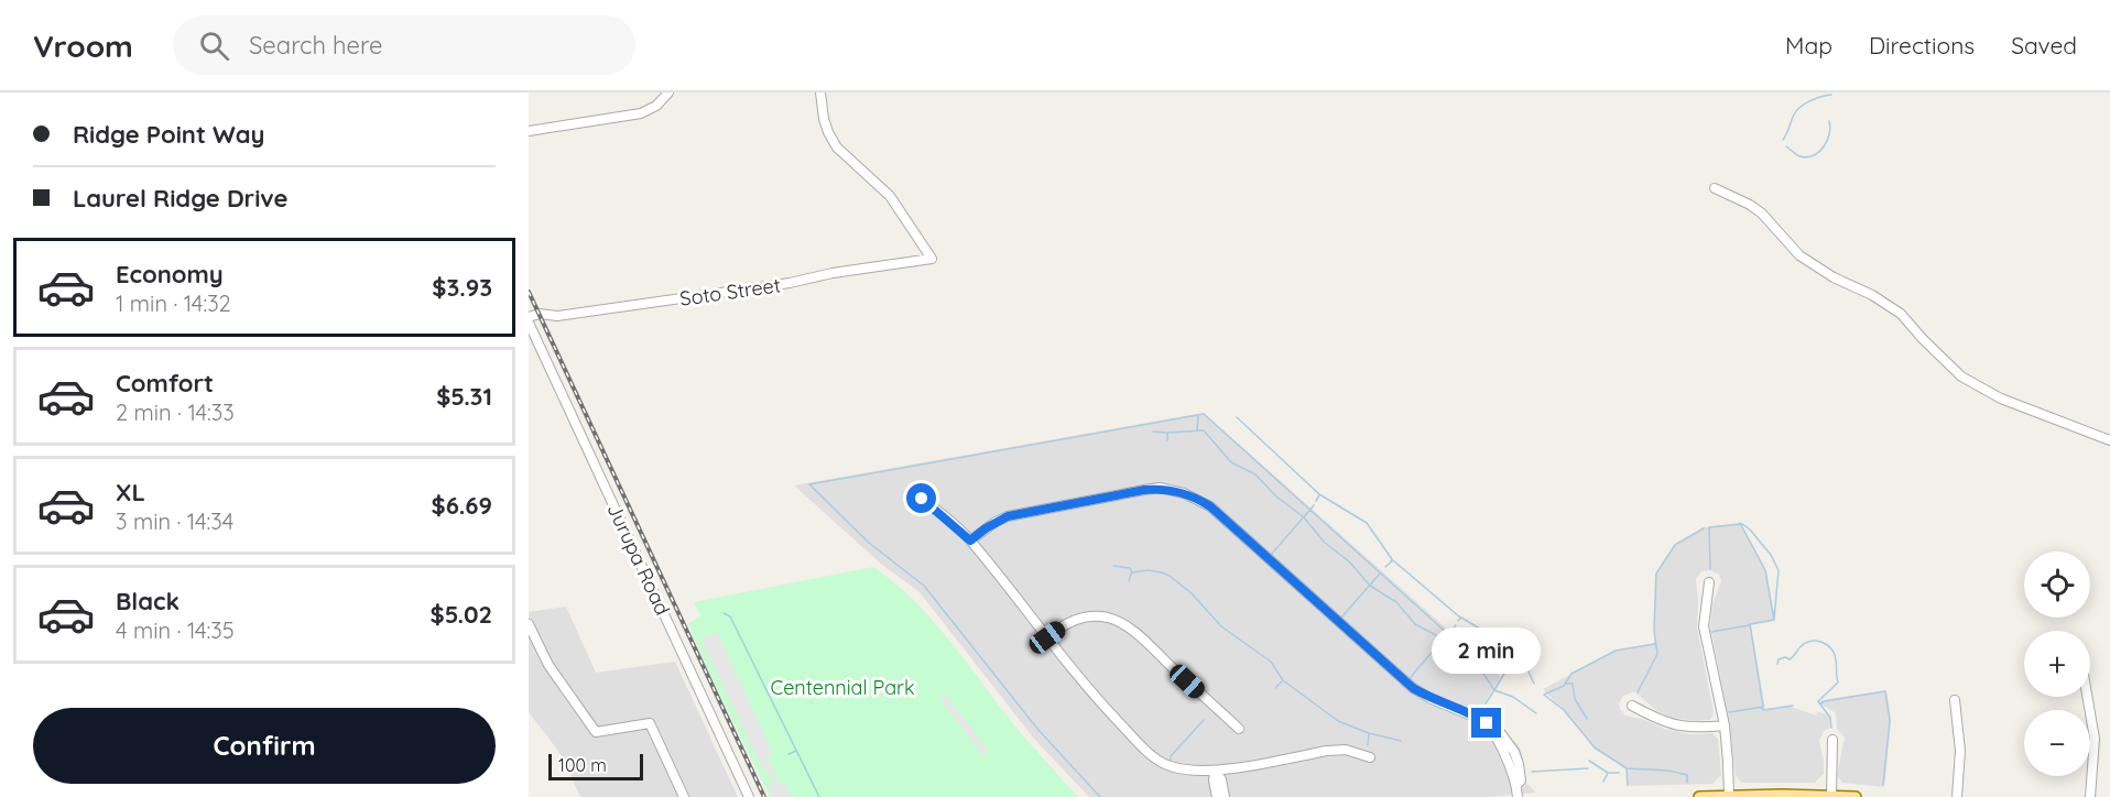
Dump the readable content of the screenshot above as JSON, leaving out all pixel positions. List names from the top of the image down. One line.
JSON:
{"streets":{"street":["Soto Street","Jurupa Road"]},"crossings":[["Soto Street","Jurupa Road"]],"parks":["Centennial Park"],"scale_bar":"100 m","page":{"header":"Vroom","search":"Search here","nav":["Map","Directions","Saved"],"banner":["Ridge Point Way","Laurel Ridge Drive"],"list":[{"name":"Economy","note":"1 min · 14:32","value":"$3.93"},{"name":"Comfort","note":"2 min · 14:33","value":"$5.31"},{"name":"XL","note":"3 min · 14:34","value":"$6.69"},{"name":"Black","note":"4 min · 14:35","value":"$5.02"}],"map_buttons":["+","−"],"bubble":"2 min","buttons":"Confirm","scale":"100 m"}}
